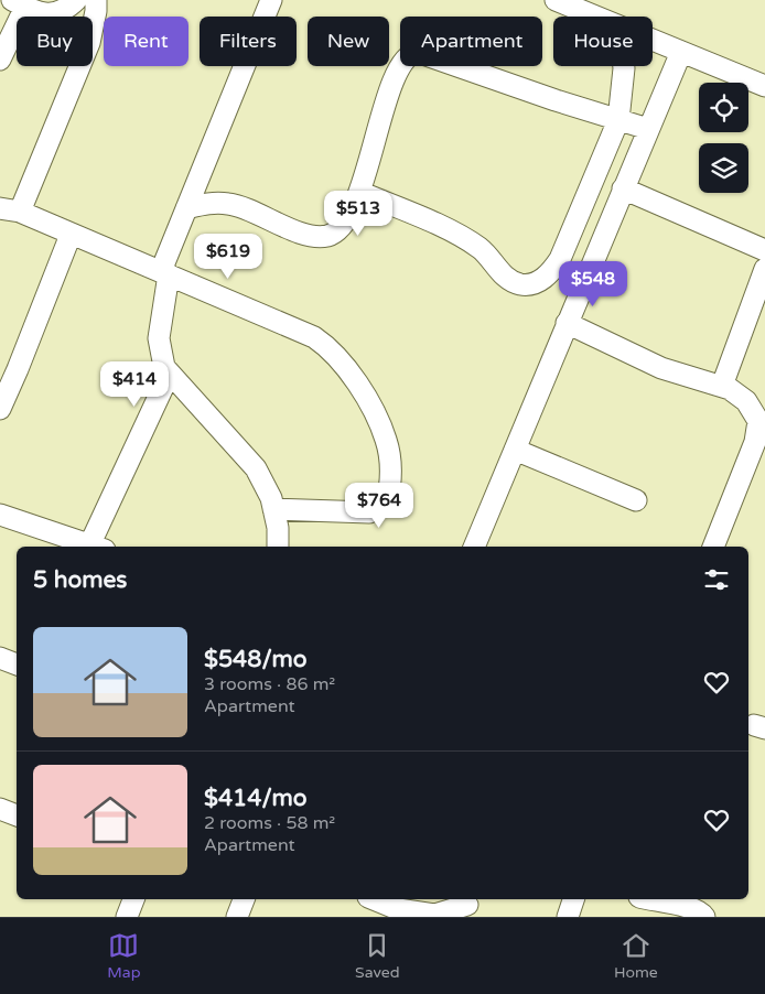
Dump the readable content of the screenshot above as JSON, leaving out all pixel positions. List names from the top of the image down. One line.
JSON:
{"page":{"chip":["Buy","Rent","Filters","New","Apartment","House"],"price":["$513","$619","$548","$414","$764"],"heading":"5 homes","list":[{"name":"$548/mo","note":"3 rooms · 86 m² · Apartment"},{"name":"$414/mo","note":"2 rooms · 58 m² · Apartment"}],"tabs":["Map","Saved","Home"]}}
